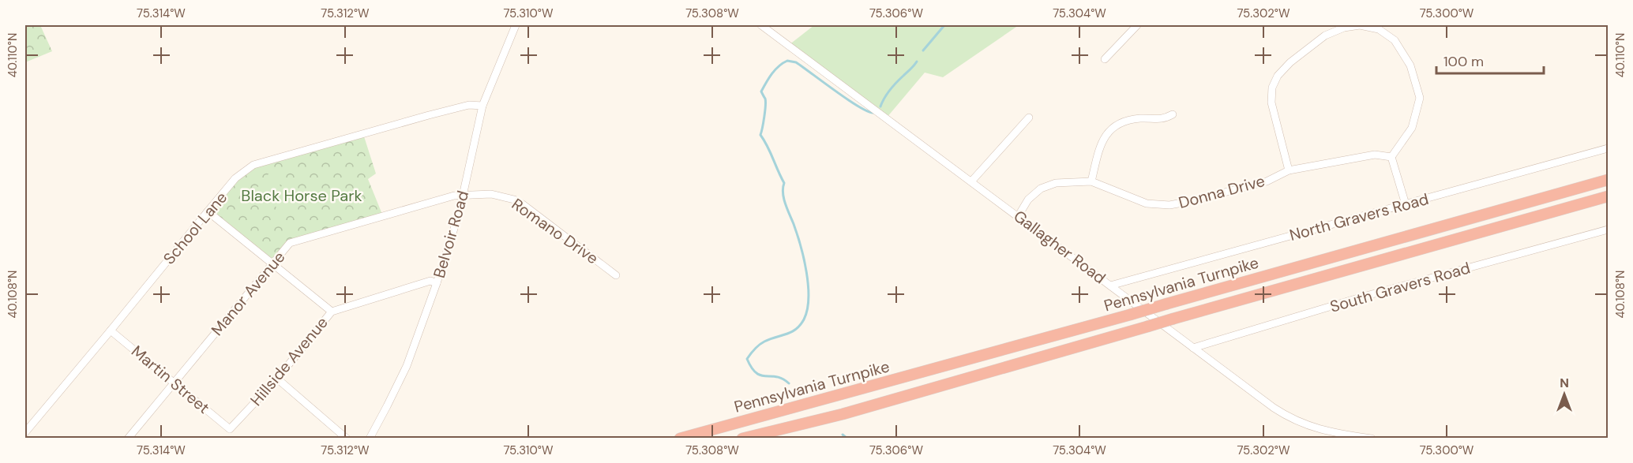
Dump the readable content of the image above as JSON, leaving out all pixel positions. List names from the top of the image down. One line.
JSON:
{"streets":{"highway":["Pennsylvania Turnpike"],"street":["Donna Drive","North Gravers Road","School Lane","Romano Drive","Belvoir Road","Gallagher Road","South Gravers Road","Manor Avenue","Hillside Avenue","Martin Street"]},"crossings":[["Donna Drive","Gallagher Road"],["North Gravers Road","Gallagher Road"],["School Lane","Belvoir Road"],["School Lane","Martin Street"],["Romano Drive","Belvoir Road"],["Romano Drive","Manor Avenue"],["Belvoir Road","Manor Avenue"],["Belvoir Road","Hillside Avenue"],["Gallagher Road","South Gravers Road"],["Manor Avenue","Martin Street"],["Hillside Avenue","Martin Street"]],"parks":["Black Horse Park"],"scale_bar":"100 m","north":"top","coordinates":["75.314°W","75.312°W","75.310°W","75.308°W","75.306°W","75.304°W","75.302°W","75.300°W","40.110°N","40.108°N"]}
